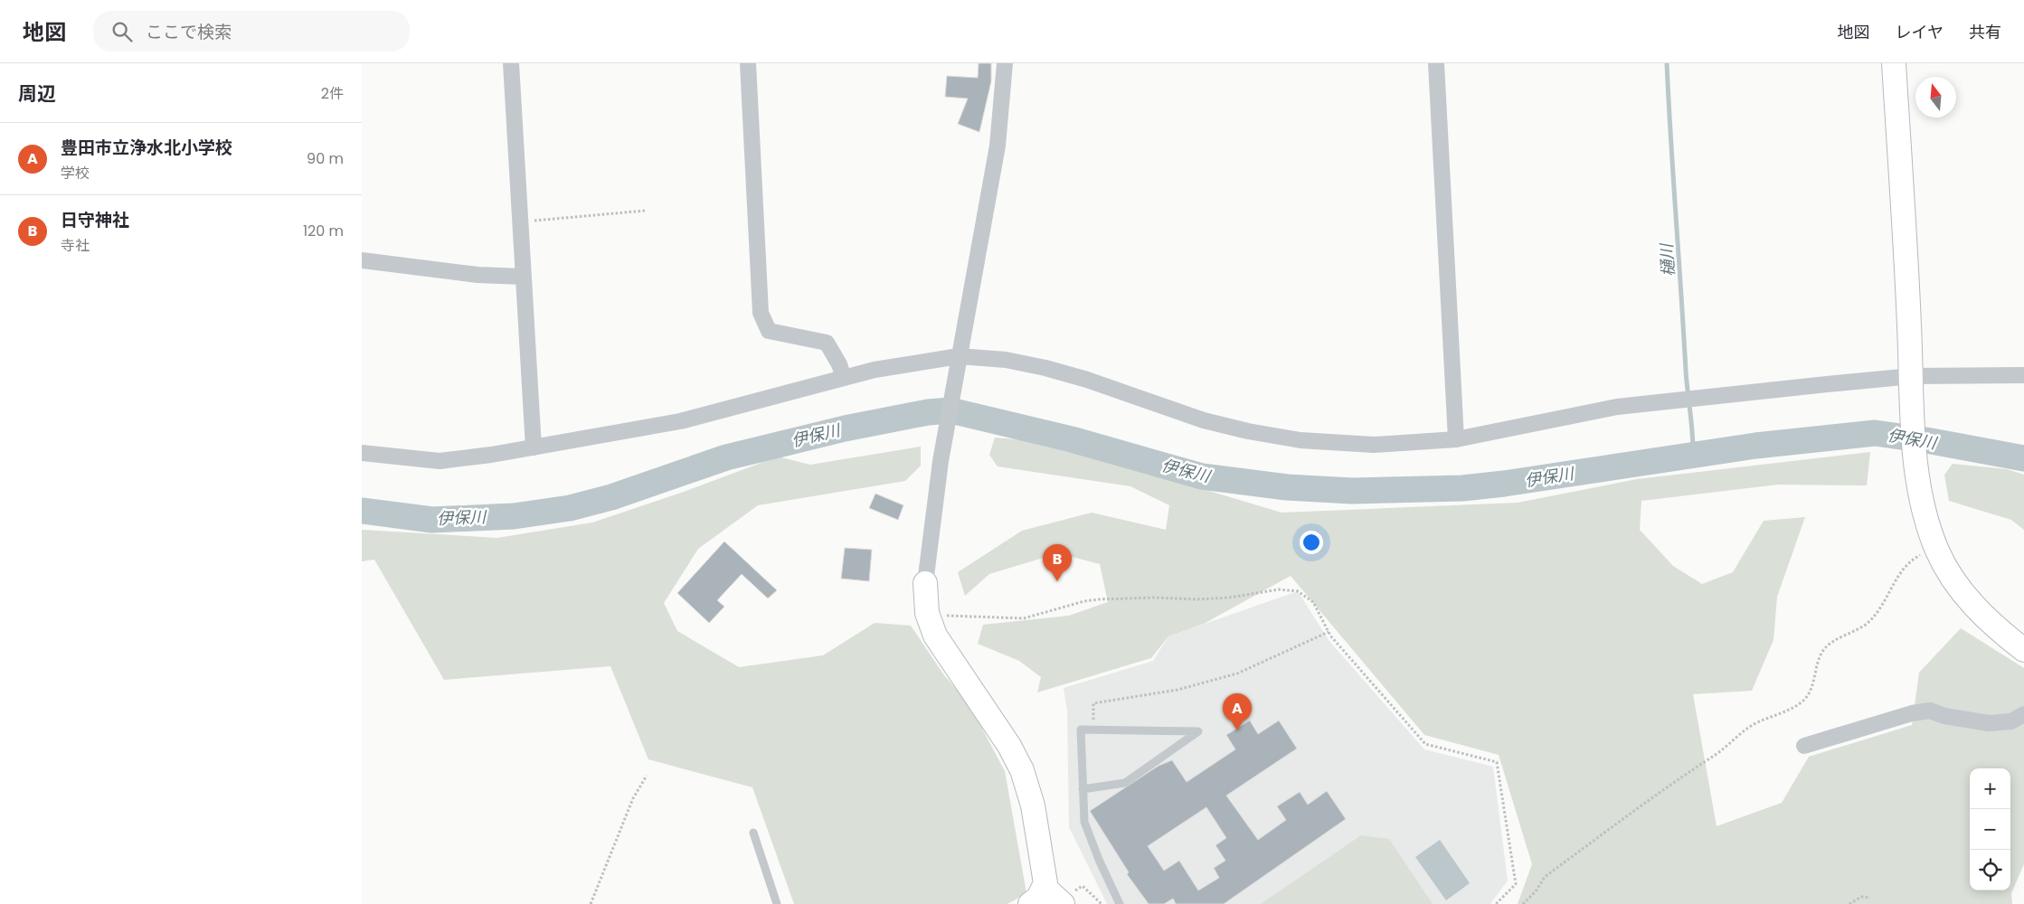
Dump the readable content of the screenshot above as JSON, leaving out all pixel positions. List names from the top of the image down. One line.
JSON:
{"water":["樋川","伊保川"],"north":"top","page":{"header":"地図","search":"ここで検索","nav":["地図","レイヤ","共有"],"heading":["周辺","2件"],"list":[{"mark":"A","name":"豊田市立浄水北小学校","note":"学校","value":"90 m"},{"mark":"B","name":"日守神社","note":"寺社","value":"120 m"}],"pins":["B","A"],"map_buttons":["+","−"]}}
